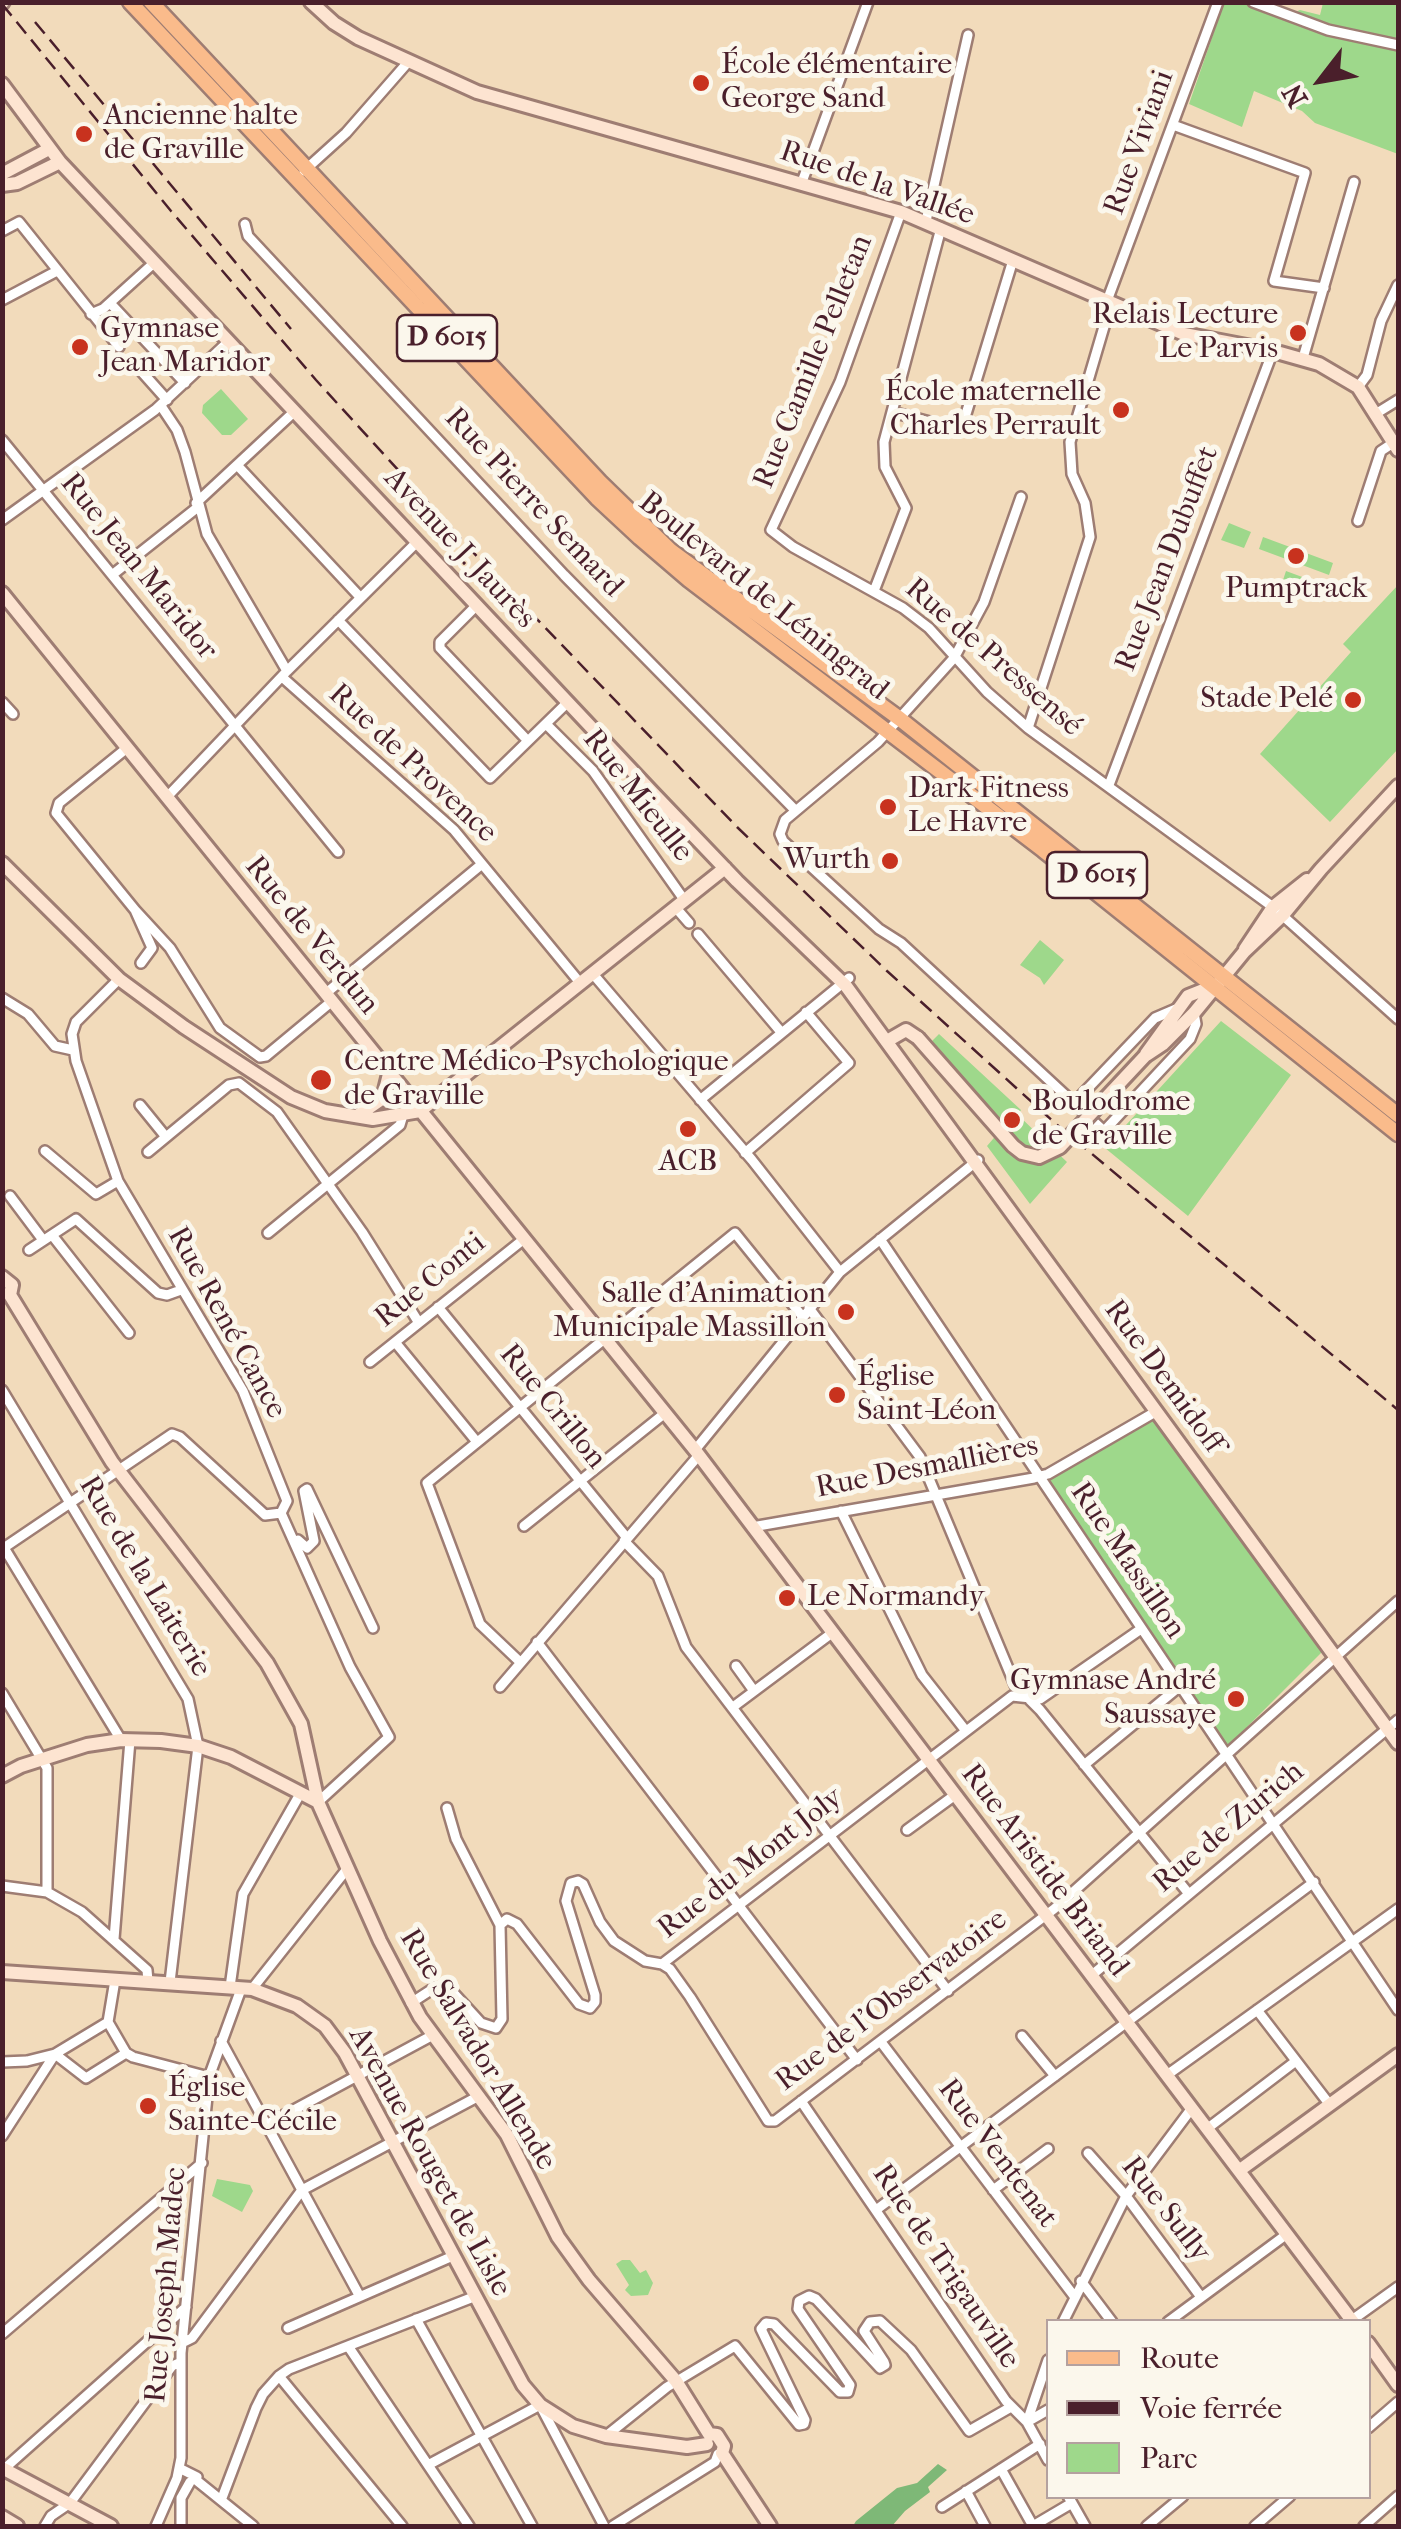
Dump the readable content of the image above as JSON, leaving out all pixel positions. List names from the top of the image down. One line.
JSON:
{"streets":{"main road":["D 6015","Boulevard de Léningrad"],"street":["Rue Viviani","Rue de la Vallée","Rue Camille Pelletan","Rue Pierre Semard","Avenue J. Jaurès","Rue Jean Dubuffet","Rue Jean Maridor","Rue de Pressensé","Rue de Provence","Rue Mieulle","Rue de Verdun","Rue Conti","Rue René Cance","Rue Demidoff","Rue Crillon","Rue Desmallières","Rue Massillon","Rue de la Laiterie","Rue de Zurich","Rue du Mont Joly","Rue Aristide Briand","Rue de l'Observatoire","Rue Salvador Allende","Rue Ventenat","Avenue Rouget de Lisle","Rue Sully","Rue de Trigauville","Rue Joseph Madec"]},"crossings":[["Rue Viviani","Rue de la Vallée"],["Rue Viviani","Rue de Pressensé"],["Rue de la Vallée","Rue Camille Pelletan"],["Rue de la Vallée","Rue Jean Dubuffet"],["D 6015","Boulevard de Léningrad"],["Rue Camille Pelletan","Rue de Pressensé"],["Avenue J. Jaurès","Rue Demidoff"],["Rue Jean Dubuffet","Rue de Pressensé"],["Rue de Verdun","Rue Conti"],["Rue de Verdun","Rue Aristide Briand"],["Rue Conti","Rue Crillon"],["Rue René Cance","Rue Salvador Allende"],["Rue Demidoff","Rue Desmallières"],["Rue Demidoff","Rue de Zurich"],["Rue Demidoff","Rue de l'Observatoire"],["Rue Crillon","Rue du Mont Joly"],["Rue Crillon","Rue de l'Observatoire"],["Rue Desmallières","Rue Massillon"],["Rue Desmallières","Rue Aristide Briand"],["Rue Massillon","Rue de Zurich"],["Rue Massillon","Rue du Mont Joly"],["Rue Massillon","Rue de l'Observatoire"],["Rue de la Laiterie","Avenue Rouget de Lisle"],["Rue de Zurich","Rue Aristide Briand"],["Rue du Mont Joly","Rue Aristide Briand"],["Rue du Mont Joly","Rue de l'Observatoire"],["Rue Aristide Briand","Rue de l'Observatoire"],["Rue de l'Observatoire","Rue Ventenat"],["Rue de l'Observatoire","Rue de Trigauville"],["Rue Salvador Allende","Avenue Rouget de Lisle"],["Rue Salvador Allende","Rue Joseph Madec"],["Avenue Rouget de Lisle","Rue Joseph Madec"]],"places":["École élémentaire George Sand","Ancienne halte de Graville","Relais Lecture Le Parvis","Gymnase Jean Maridor","École maternelle Charles Perrault","Pumptrack","Stade Pelé","Dark Fitness Le Havre","Wurth","Centre Médico-Psychologique de Graville","Boulodrome de Graville","ACB","Salle d'Animation Municipale Massillon","Église Saint-Léon","Le Normandy","Gymnase André Saussaye","Église Sainte-Cécile"],"legend":["Route","Voie ferrée","Parc"],"north":"bottom left"}
